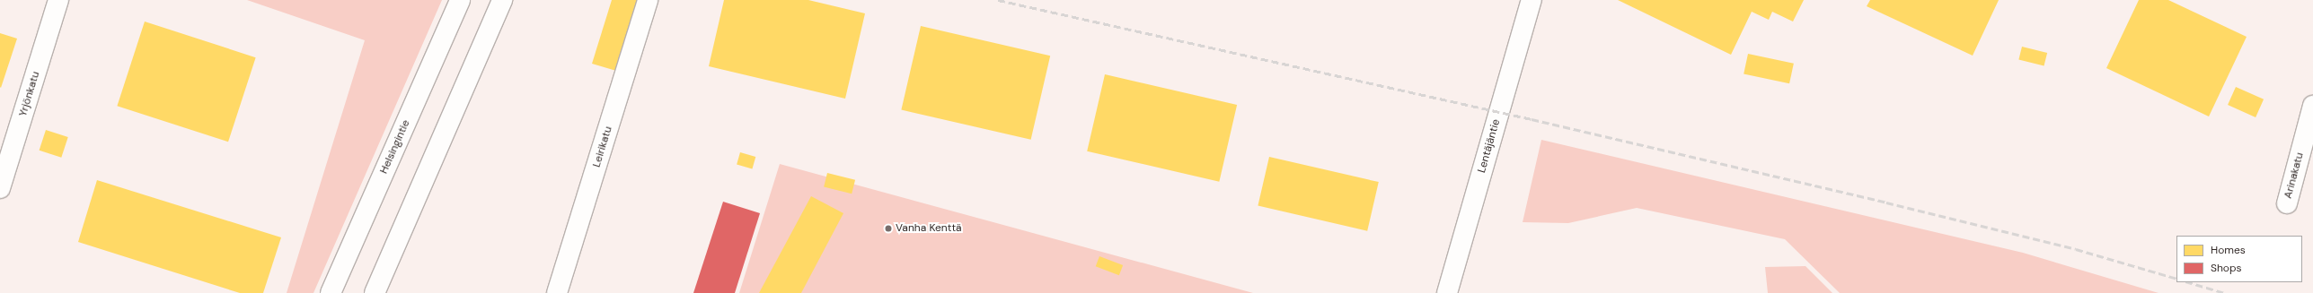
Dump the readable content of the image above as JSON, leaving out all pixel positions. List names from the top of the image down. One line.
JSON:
{"streets":{"street":["Yrjönkatu","Lentäjäntie","Helsingintie","Leirikatu","Arinakatu"]},"places":["Vanha Kenttä"],"legend":["Homes","Shops"]}
